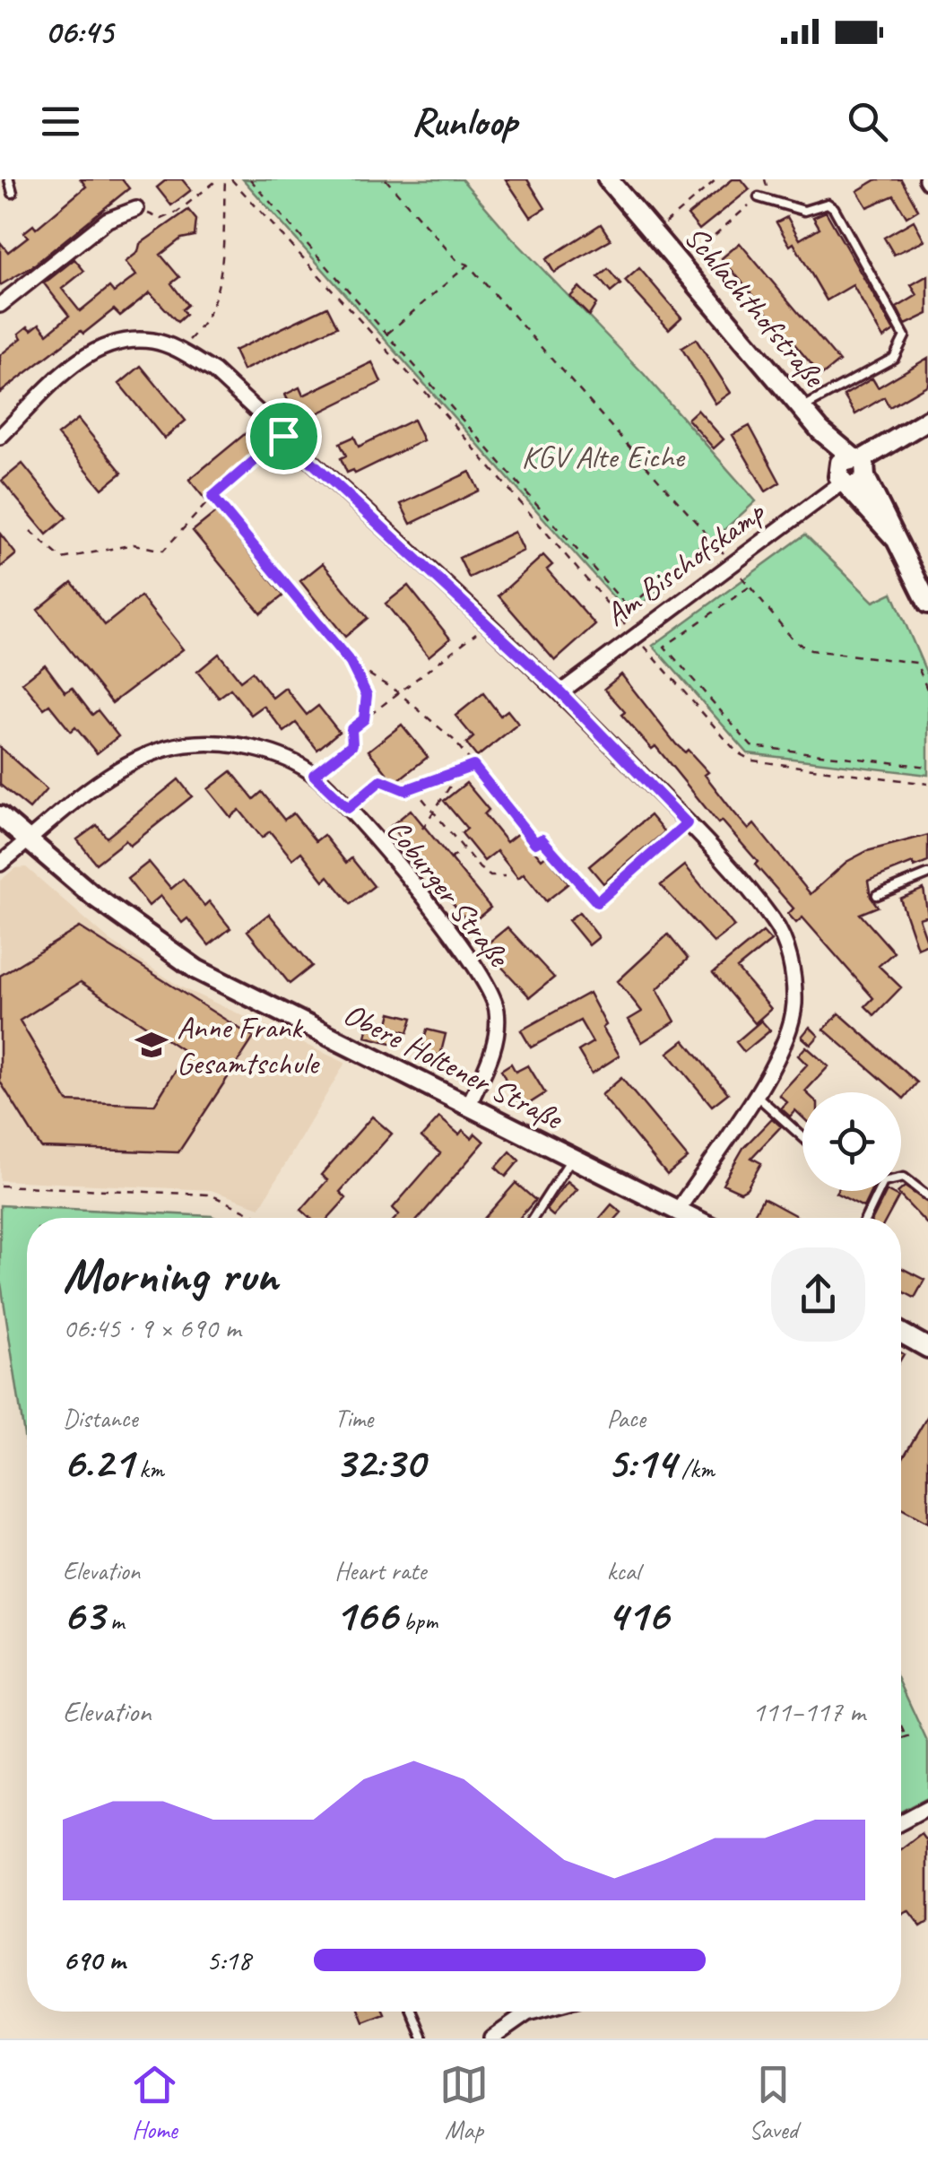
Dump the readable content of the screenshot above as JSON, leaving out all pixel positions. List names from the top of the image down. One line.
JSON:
{"streets":{"street":["Schlachthofstraße","Am Bischofskamp","Coburger Straße","Obere Holtener Straße"]},"crossings":[["Schlachthofstraße","Am Bischofskamp"],["Coburger Straße","Obere Holtener Straße"]],"parks":["KGV Alte Eiche"],"places":{"school or university":["Anne Frank Gesamtschule"]},"page":{"status":"06:45","header":"Runloop","heading":["Morning run","06:45 · 9 × 690 m"],"stats":[["Distance","6.21 km"],["Time","32:30"],["Pace","5:14 /km"],["Elevation","63 m"],["Heart rate","166 bpm"],["kcal","416"]],"chart":["Elevation","111–117 m"],"list":[{"name":"690 m","note":"5:18"}],"tabs":["Home","Map","Saved"]}}
